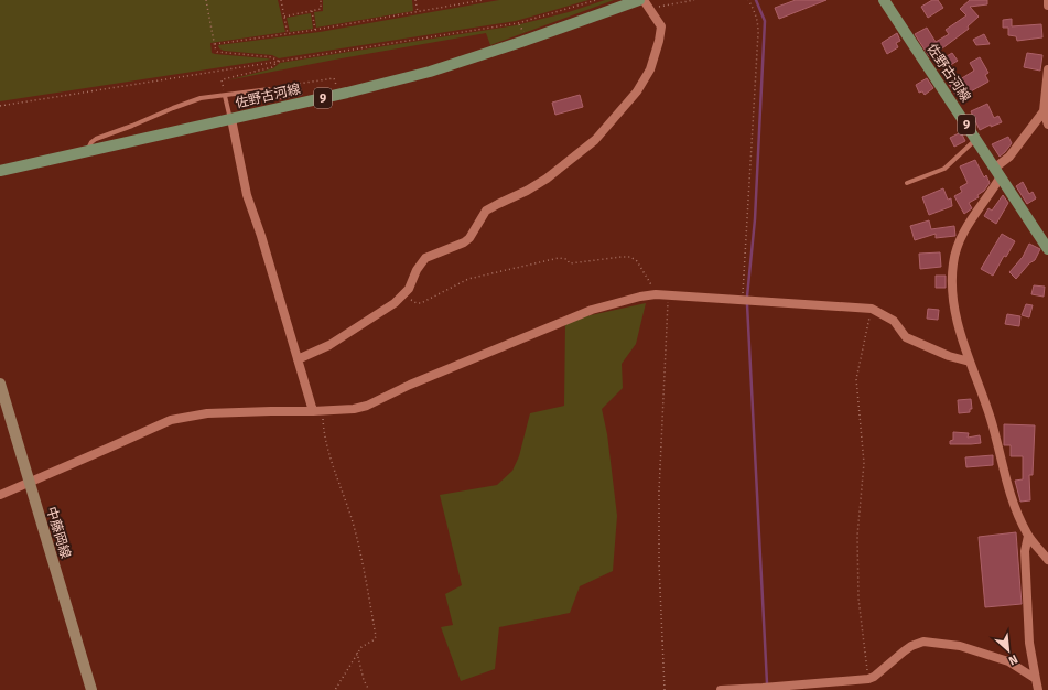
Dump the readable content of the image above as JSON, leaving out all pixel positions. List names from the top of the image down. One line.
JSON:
{"streets":{"main road":["佐野古河線","9","中藤岡線"]},"north":"bottom right"}
